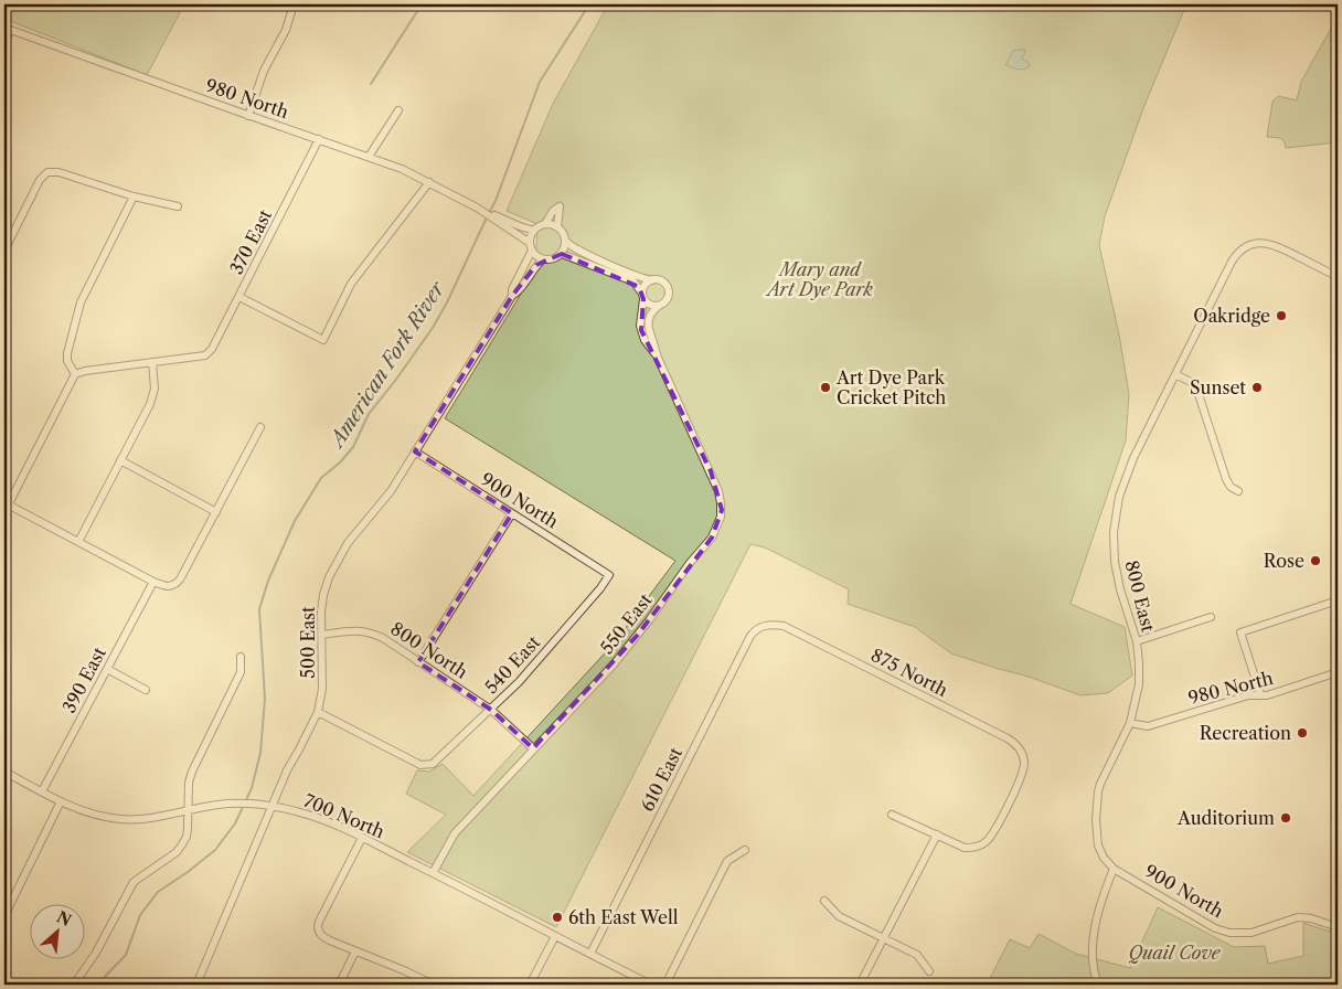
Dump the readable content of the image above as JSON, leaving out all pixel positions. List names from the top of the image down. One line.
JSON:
{"streets":{"street":["980 North","370 East","900 North","800 East","550 East","500 East","800 North","540 East","875 North","390 East","610 East","700 North"]},"crossings":[["980 North","370 East"],["980 North","800 East"],["980 North","500 East"],["900 North","800 East"],["900 North","500 East"],["900 North","540 East"],["550 East","800 North"],["550 East","700 North"],["500 East","800 North"],["500 East","540 East"],["500 East","700 North"],["800 North","540 East"],["875 North","610 East"],["390 East","700 North"],["610 East","700 North"]],"water":["American Fork River"],"parks":["Mary and Art Dye Park","Quail Cove"],"places":["Oakridge","Art Dye Park Cricket Pitch","Sunset","Rose","Recreation","Auditorium","6th East Well"],"north":"top right"}
